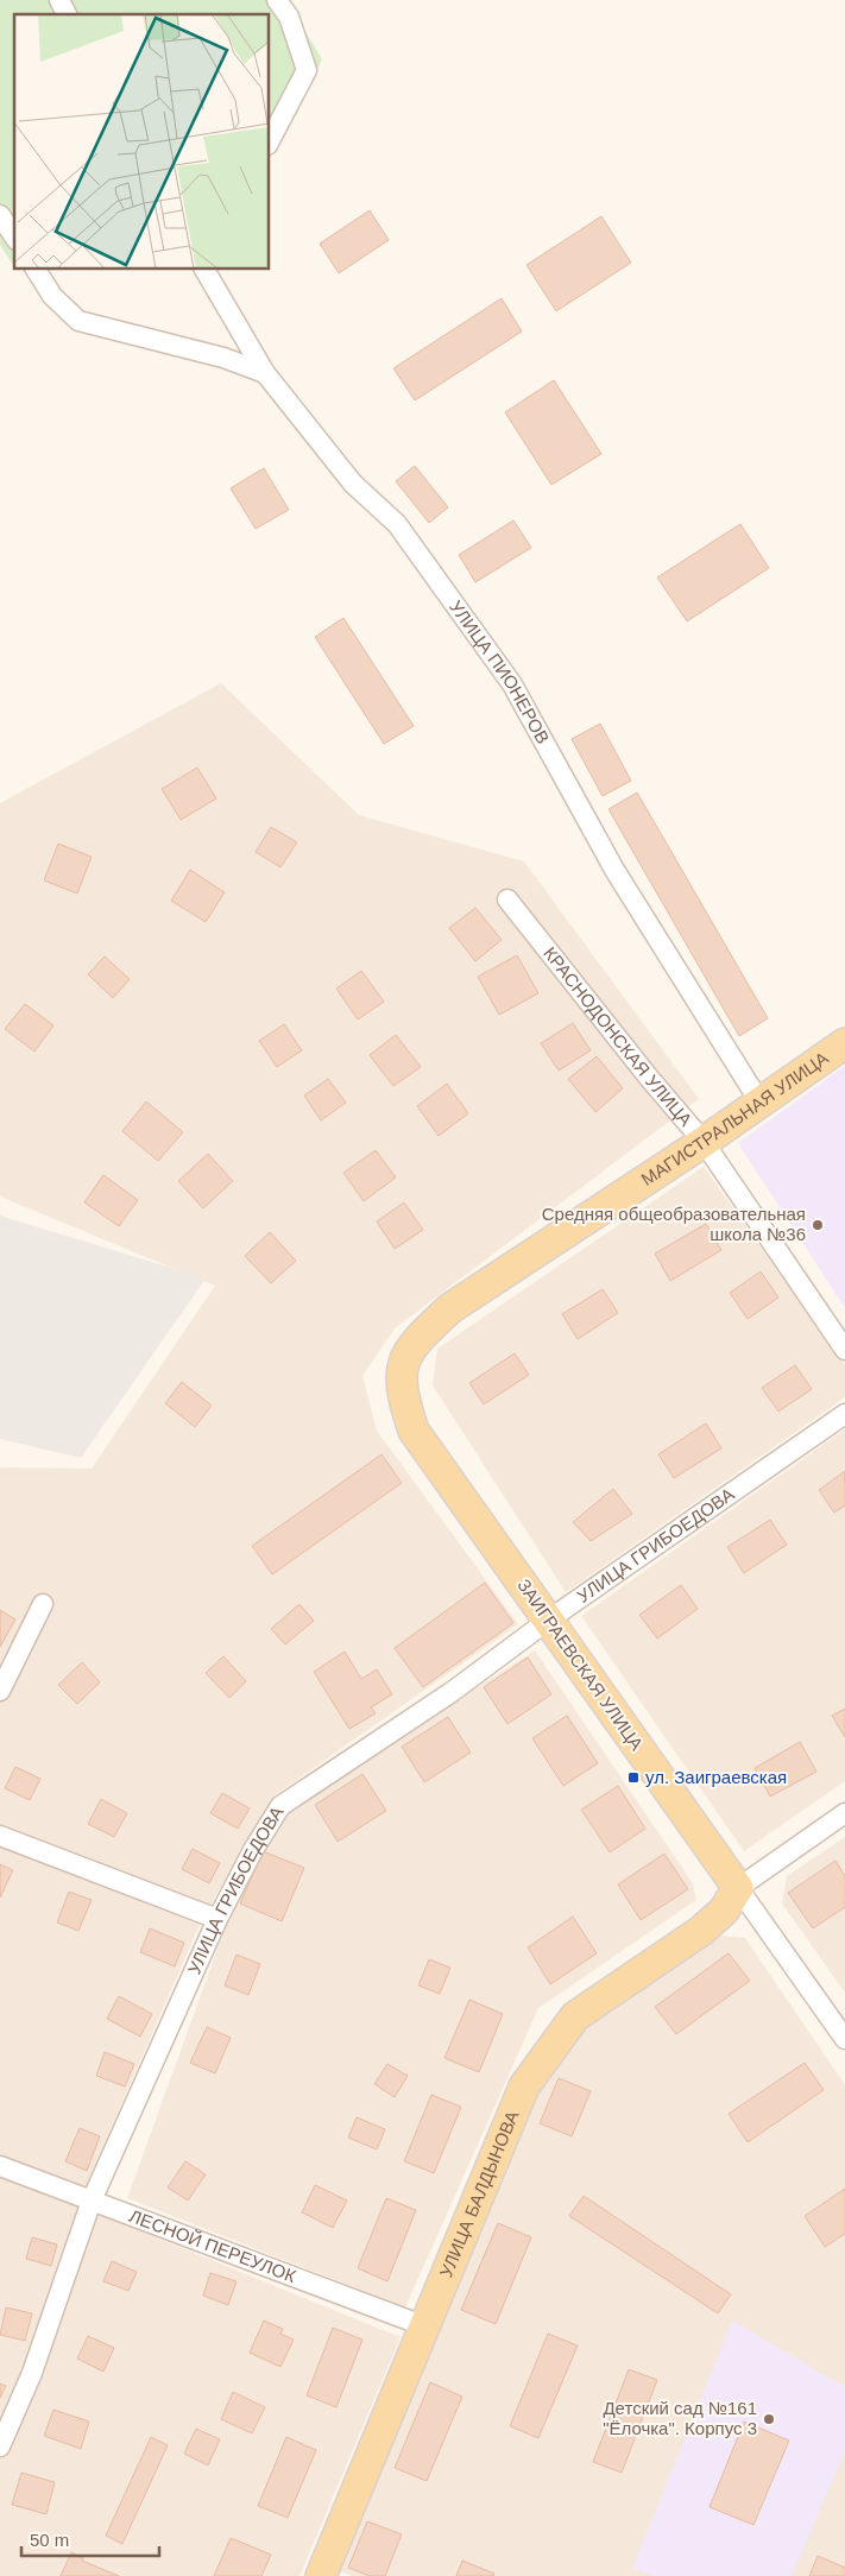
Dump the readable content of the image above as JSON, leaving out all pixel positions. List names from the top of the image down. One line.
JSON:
{"streets":{"main road":["МАГИСТРАЛЬНАЯ УЛИЦА","ЗАИГРАЕВСКАЯ УЛИЦА","УЛИЦА БАЛДЫНОВА"],"street":["УЛИЦА ПИОНЕРОВ","КРАСНОДОНСКАЯ УЛИЦА","УЛИЦА ГРИБОЕДОВА","ЛЕСНОЙ ПЕРЕУЛОК"]},"crossings":[["УЛИЦА ПИОНЕРОВ","МАГИСТРАЛЬНАЯ УЛИЦА"],["КРАСНОДОНСКАЯ УЛИЦА","МАГИСТРАЛЬНАЯ УЛИЦА"],["МАГИСТРАЛЬНАЯ УЛИЦА","ЗАИГРАЕВСКАЯ УЛИЦА"],["УЛИЦА ГРИБОЕДОВА","ЗАИГРАЕВСКАЯ УЛИЦА"],["УЛИЦА ГРИБОЕДОВА","ЛЕСНОЙ ПЕРЕУЛОК"],["ЗАИГРАЕВСКАЯ УЛИЦА","УЛИЦА БАЛДЫНОВА"],["УЛИЦА БАЛДЫНОВА","ЛЕСНОЙ ПЕРЕУЛОК"]],"places":{"other":["Средняя общеобразовательная школа №36","Детский сад №161 \"Ёлочка\". Корпус 3"],"transit":["ул. Заиграевская"]},"scale_bar":"50 m"}
